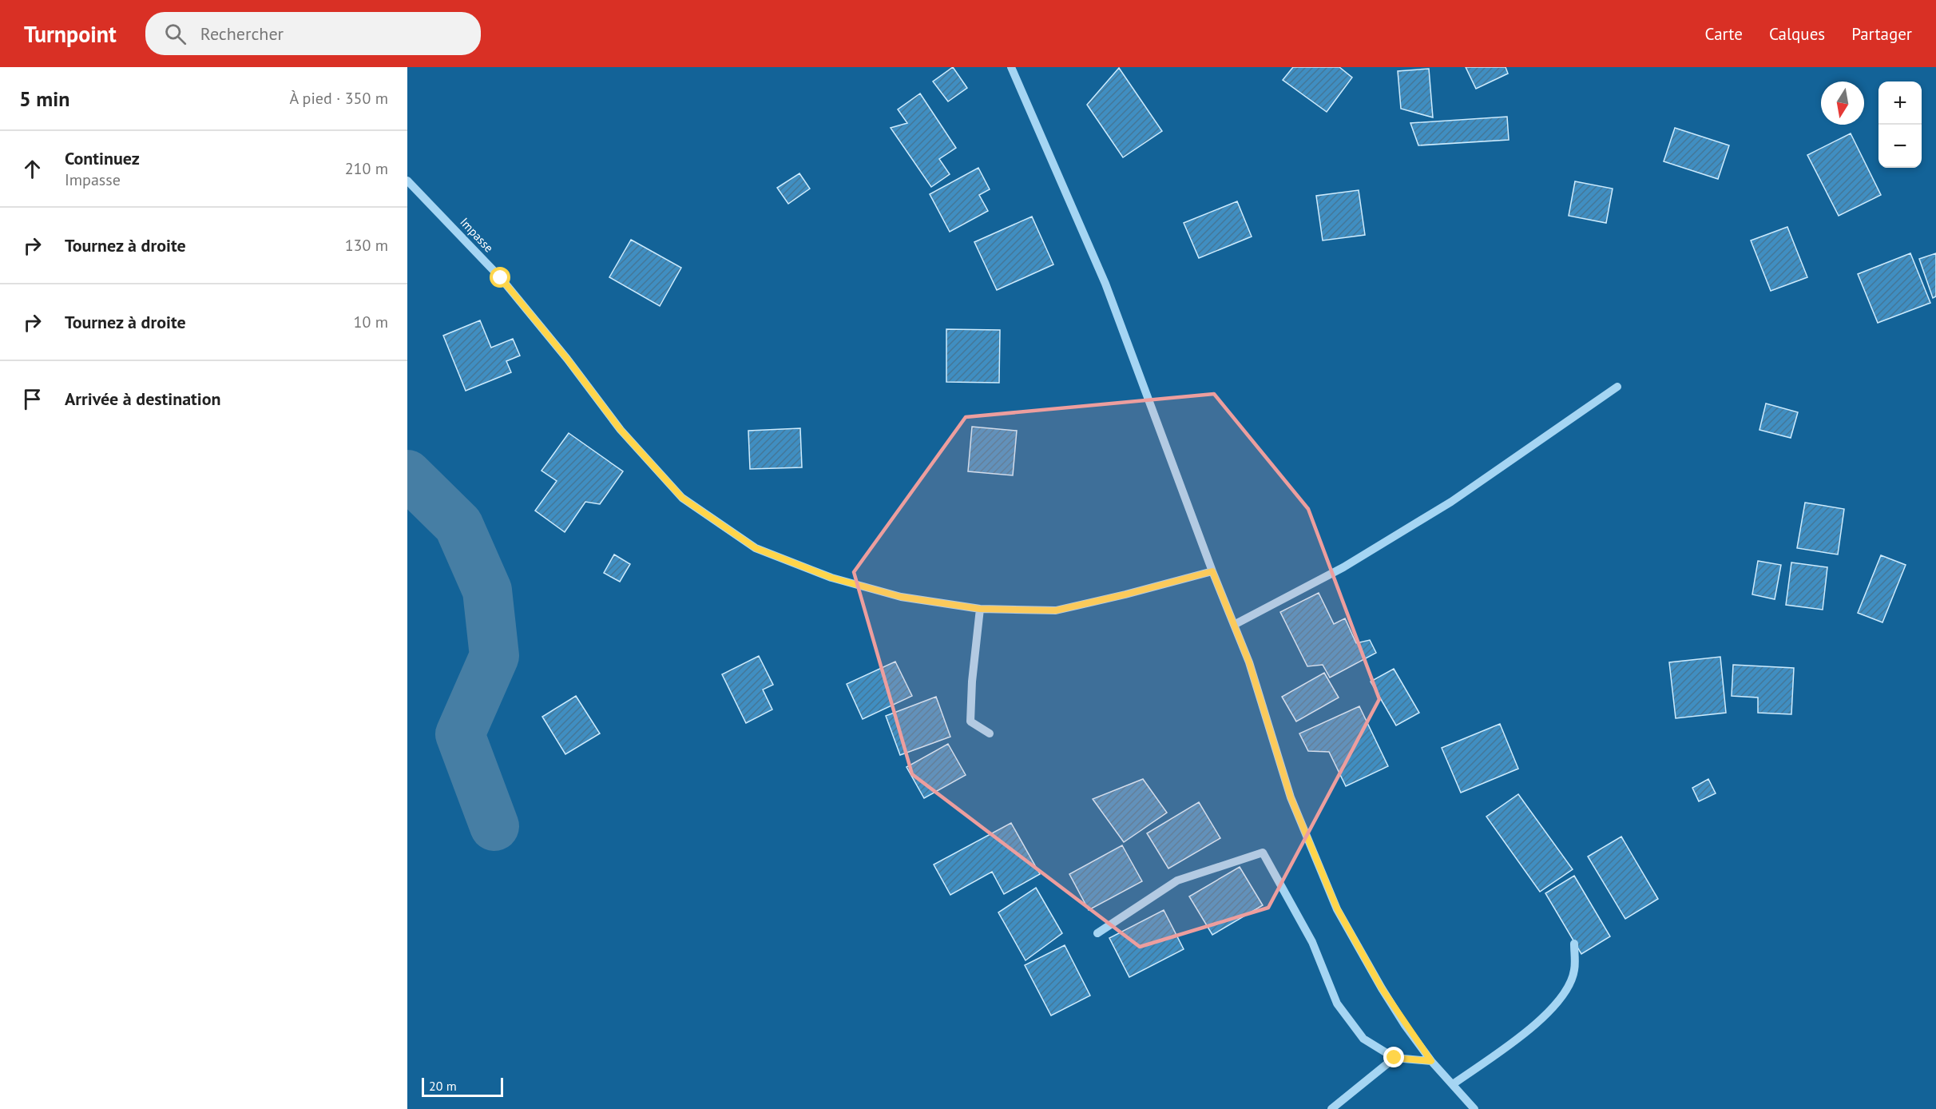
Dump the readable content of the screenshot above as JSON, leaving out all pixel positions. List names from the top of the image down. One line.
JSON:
{"streets":{"street":["Impasse"]},"scale_bar":"20 m","north":"bottom","page":{"header":"Turnpoint","search":"Rechercher","nav":["Carte","Calques","Partager"],"heading":["5 min","À pied · 350 m"],"map_buttons":["+","−"],"list":[["Continuez","Impasse","210 m"],["Tournez à droite","130 m"],["Tournez à droite","10 m"],"Arrivée à destination"],"scale":"20 m"}}
